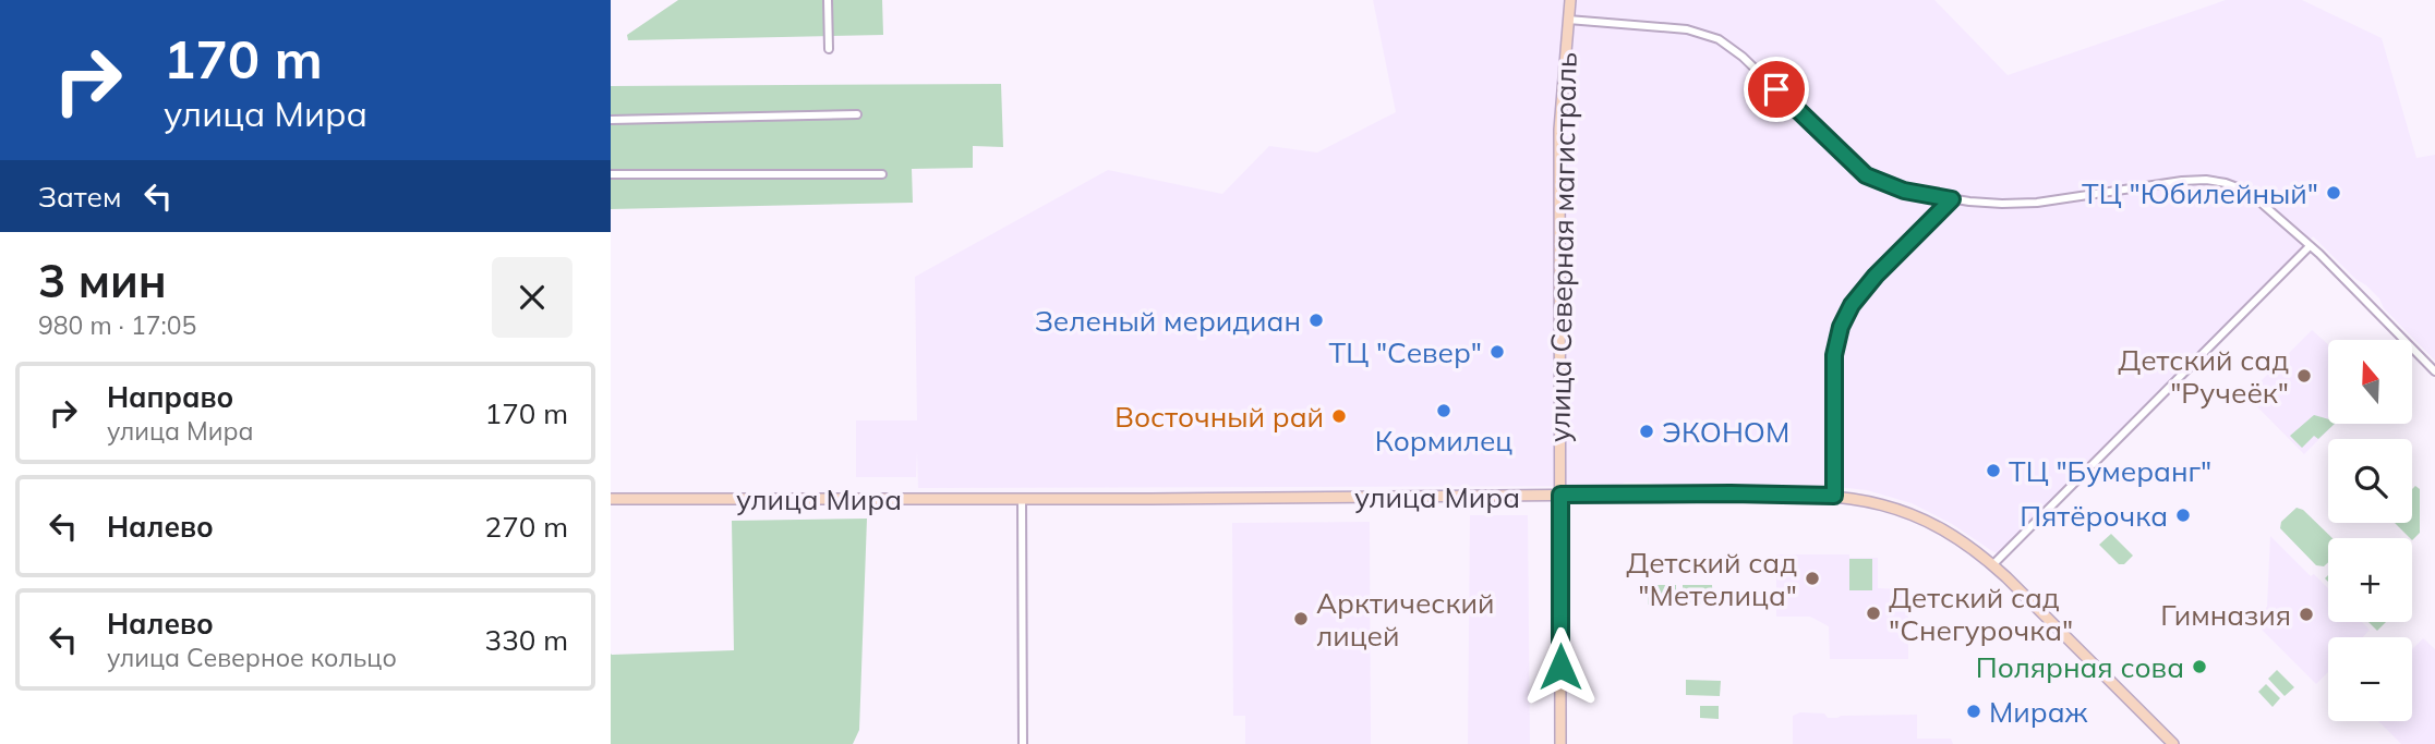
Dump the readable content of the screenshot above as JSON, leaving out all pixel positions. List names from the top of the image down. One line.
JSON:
{"streets":{"street":["улица Северная магистраль","улица Мира"]},"crossings":[["улица Северная магистраль","улица Мира"]],"places":["ТЦ \"Юбилейный\"","Зеленый меридиан","ТЦ \"Север\"","Детский сад \"Ручеёк\"","Кормилец","Восточный рай","ЭКОНОМ","ТЦ \"Бумеранг\"","Пятёрочка","Детский сад \"Метелица\"","Детский сад \"Снегурочка\"","Гимназия","Арктический лицей","Полярная сова","Мираж"],"north":"top","page":{"turn":["170 m","улица Мира"],"then":"Затем","heading":["3 мин","980 m · 17:05"],"map_buttons":["+","−"],"list":[{"name":"Направо","note":"улица Мира","value":"170 m"},{"name":"Налево","value":"270 m"},{"name":"Налево","note":"улица Северное кольцо","value":"330 m"}]}}
